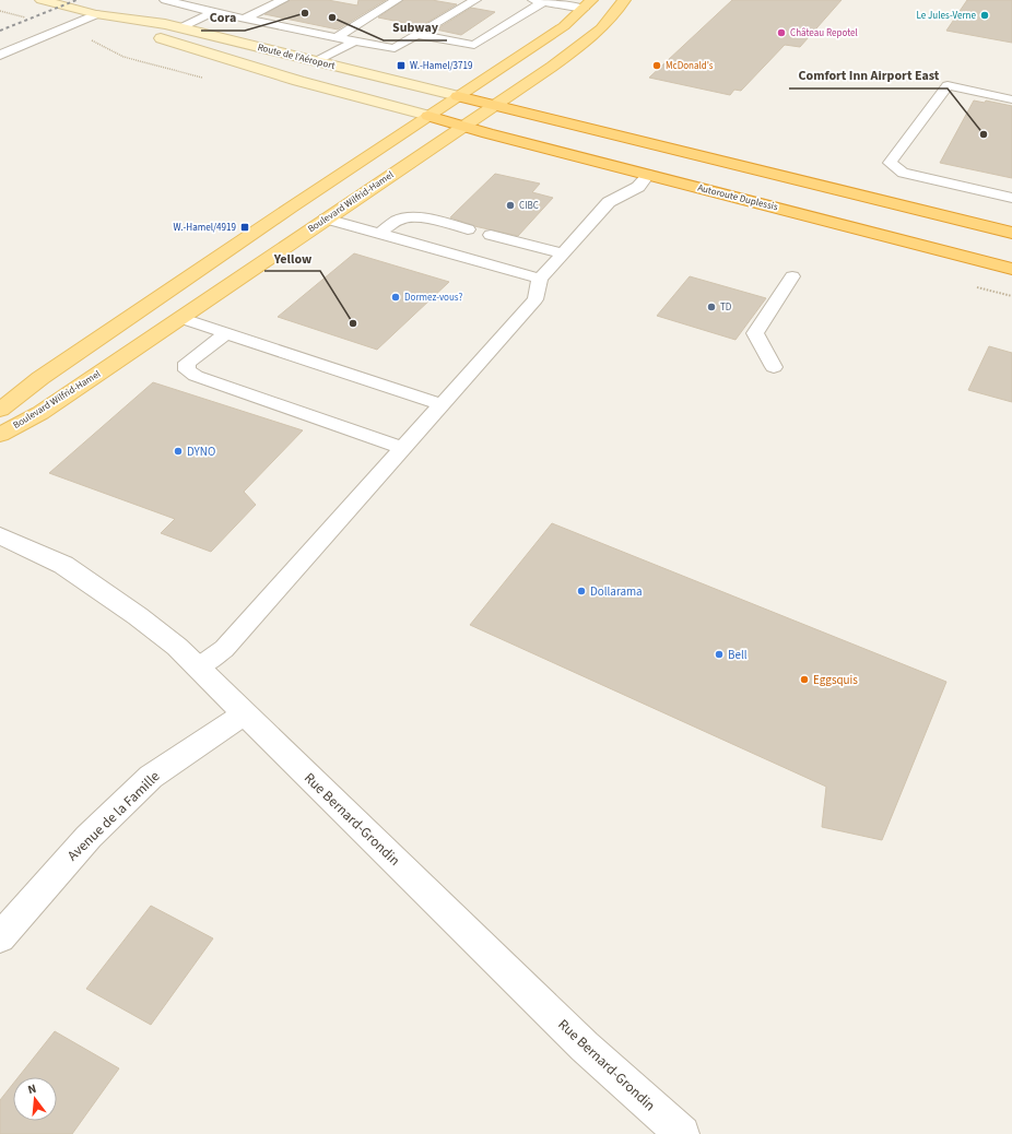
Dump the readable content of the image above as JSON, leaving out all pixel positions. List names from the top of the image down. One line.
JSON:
{"streets":{"highway":["Route de l'Aéroport","Autoroute Duplessis"],"main road":["Boulevard Wilfrid-Hamel"],"street":["Avenue de la Famille","Rue Bernard-Grondin"]},"crossings":[["Route de l'Aéroport","Autoroute Duplessis"],["Route de l'Aéroport","Boulevard Wilfrid-Hamel"],["Autoroute Duplessis","Boulevard Wilfrid-Hamel"],["Avenue de la Famille","Rue Bernard-Grondin"]],"places":{"other":["Cora","Le Jules-Verne","Subway","Château Repotel","McDonald's","Comfort Inn Airport East","CIBC","Dormez-vous?","TD","Yellow","DYNO","Dollarama","Bell","Eggsquis"],"transit":["W.-Hamel/3719","W.-Hamel/4919"]},"north":"top"}
